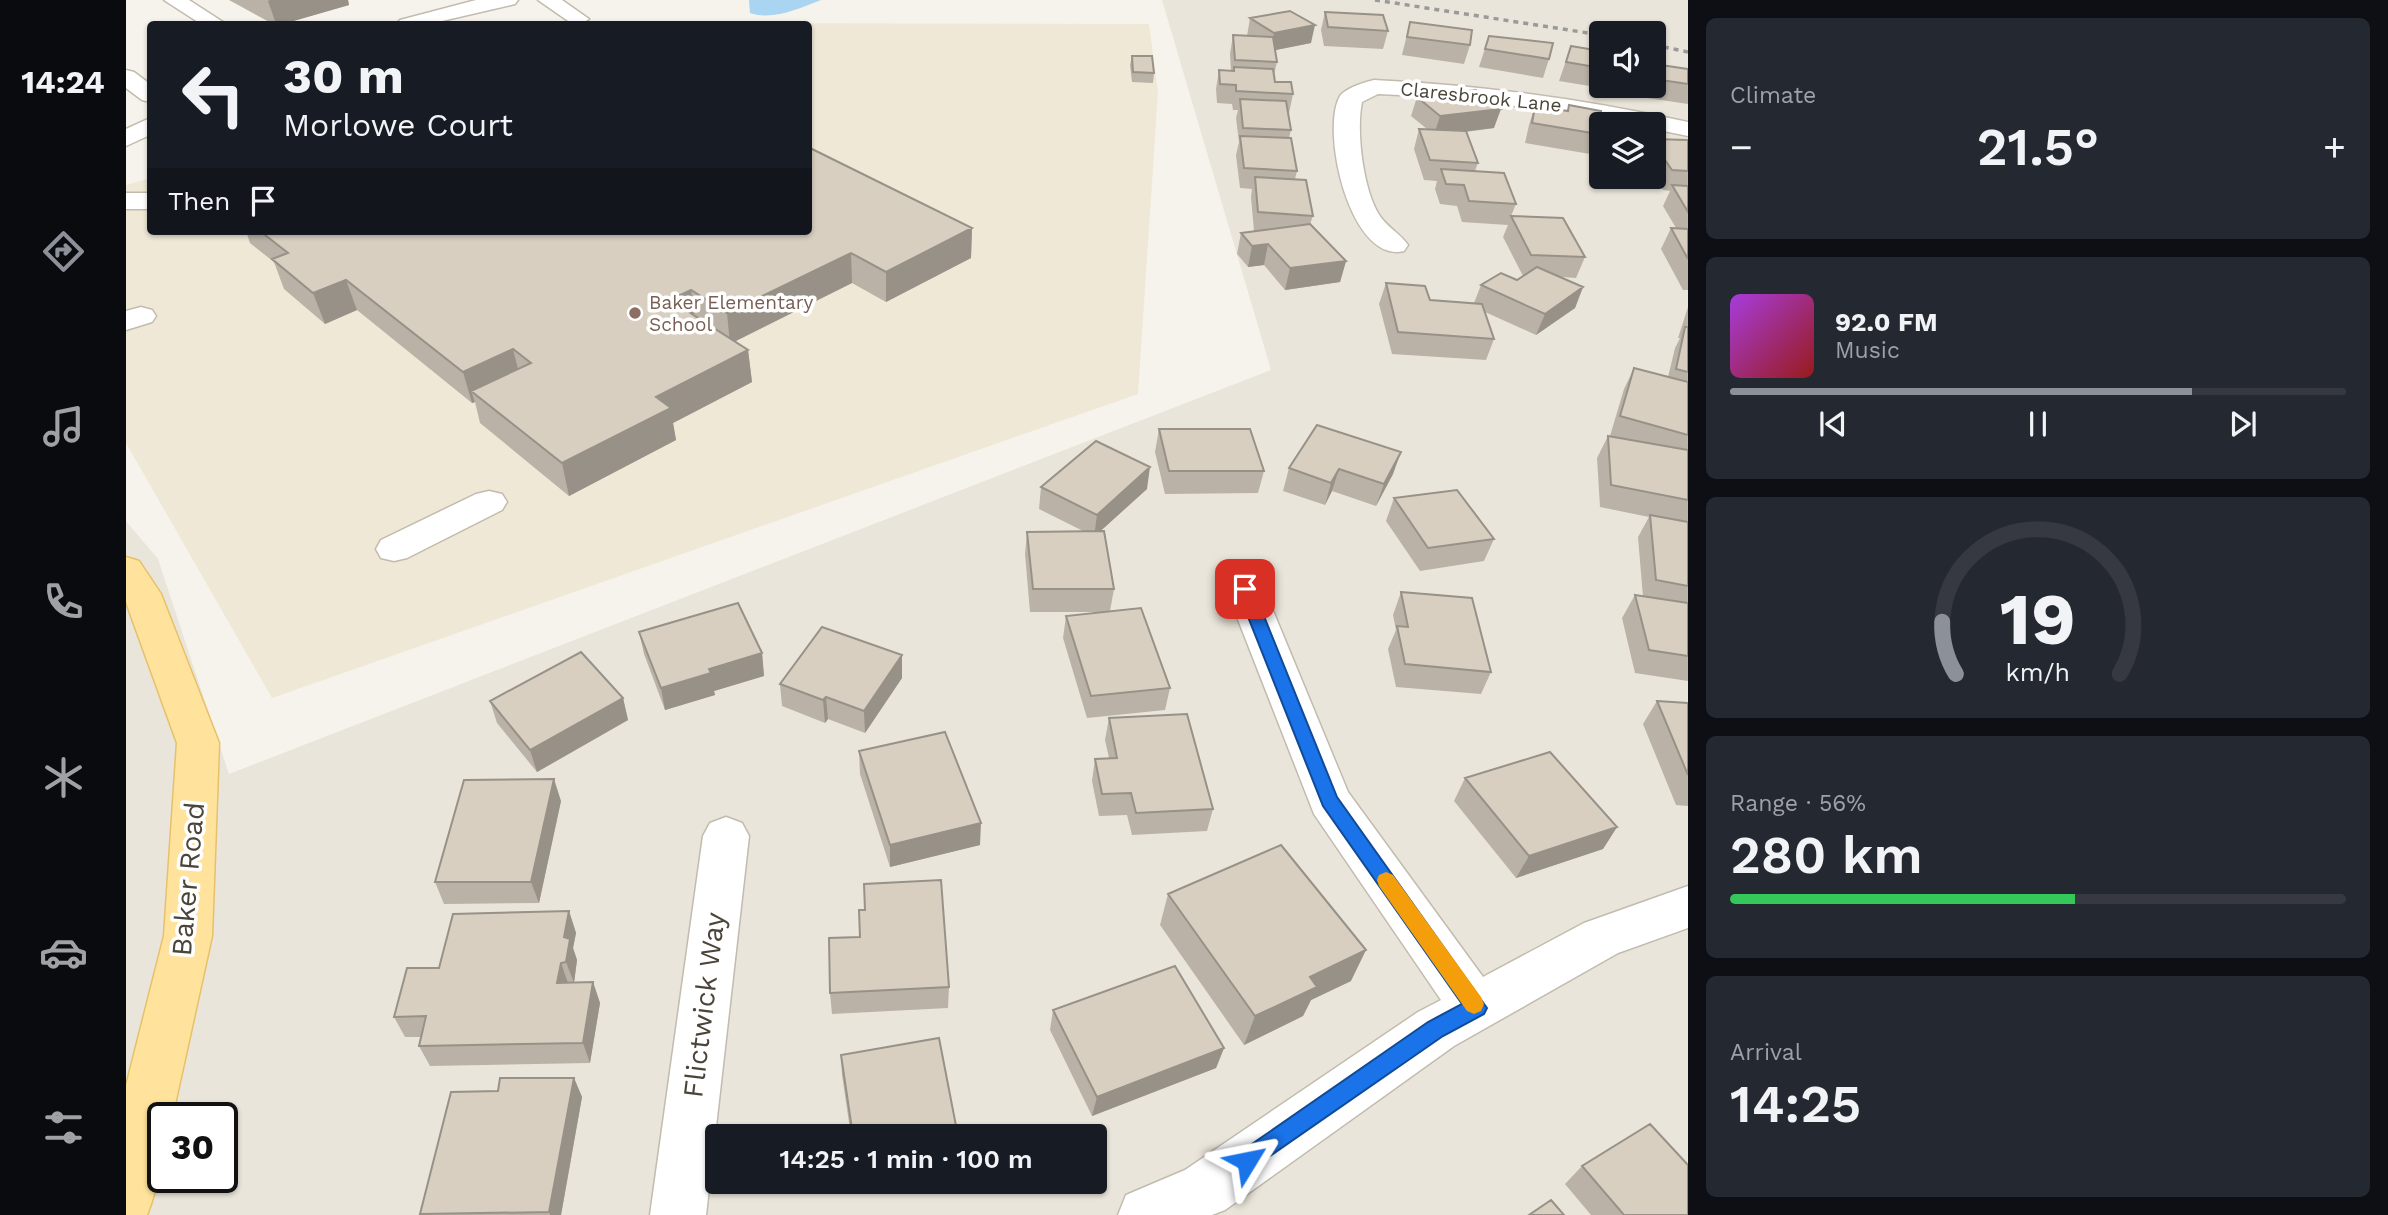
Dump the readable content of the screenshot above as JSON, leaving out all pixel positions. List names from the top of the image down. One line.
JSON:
{"streets":{"main road":["Baker Road"],"street":["Claresbrook Lane","Flictwick Way"]},"places":["Baker Elementary School"],"page":{"tabs":"14:24","tile":["Climate",["Range · 56%","280 km"],["Arrival","14:25"]],"turn":["30 m","Morlowe Court"],"heat":["−","21.5°","+"],"then":"Then","song":["92.0 FM","Music"],"limit":"30","trip":"14:25 · 1 min · 100 m","gauge":["19","km/h"]}}
